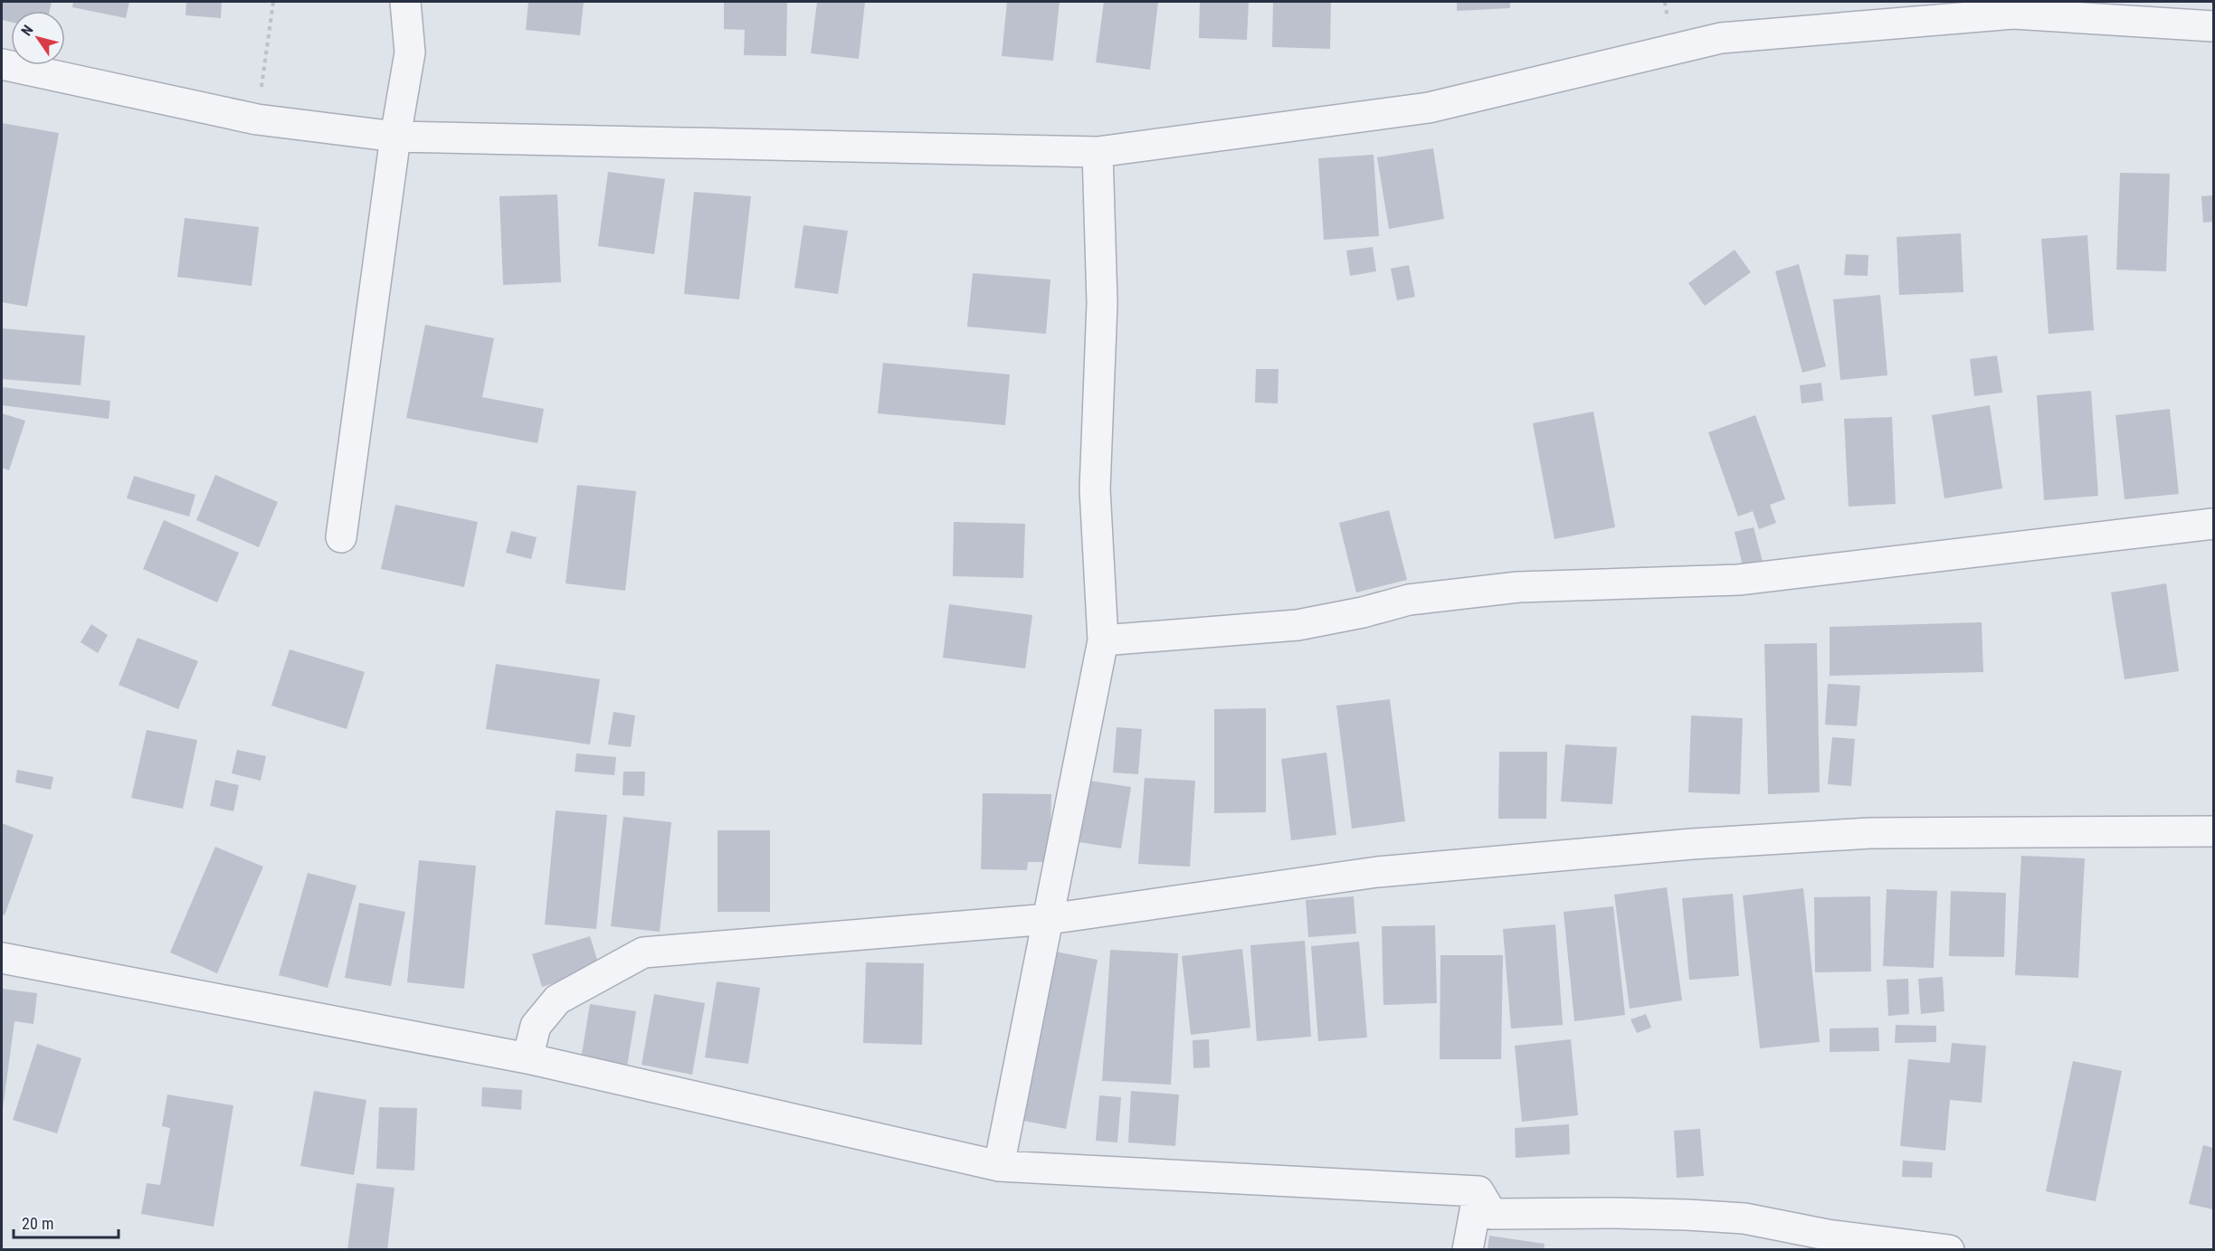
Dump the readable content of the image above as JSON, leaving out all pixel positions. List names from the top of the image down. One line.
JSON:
{"scale_bar":"20 m","north":"top left"}
